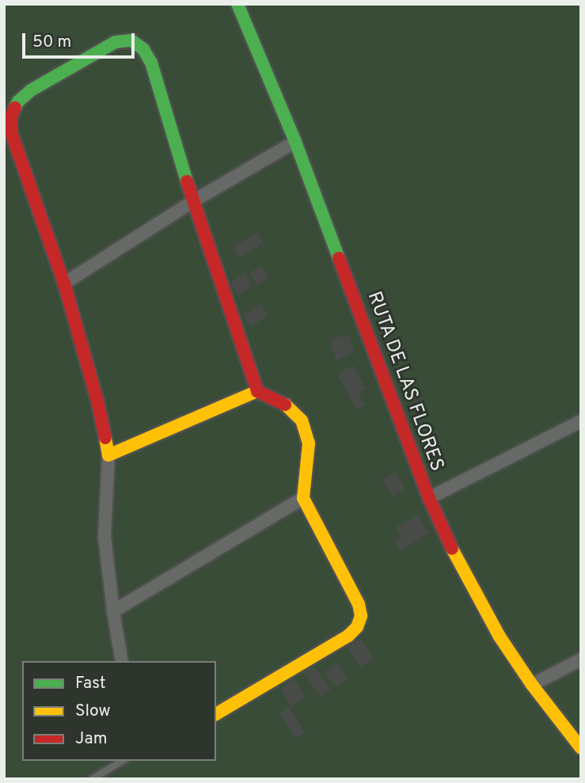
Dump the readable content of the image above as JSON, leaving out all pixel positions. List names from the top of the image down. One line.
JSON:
{"streets":{"street":["RUTA DE LAS FLORES"]},"legend":["Fast","Slow","Jam"],"scale_bar":"50 m"}
